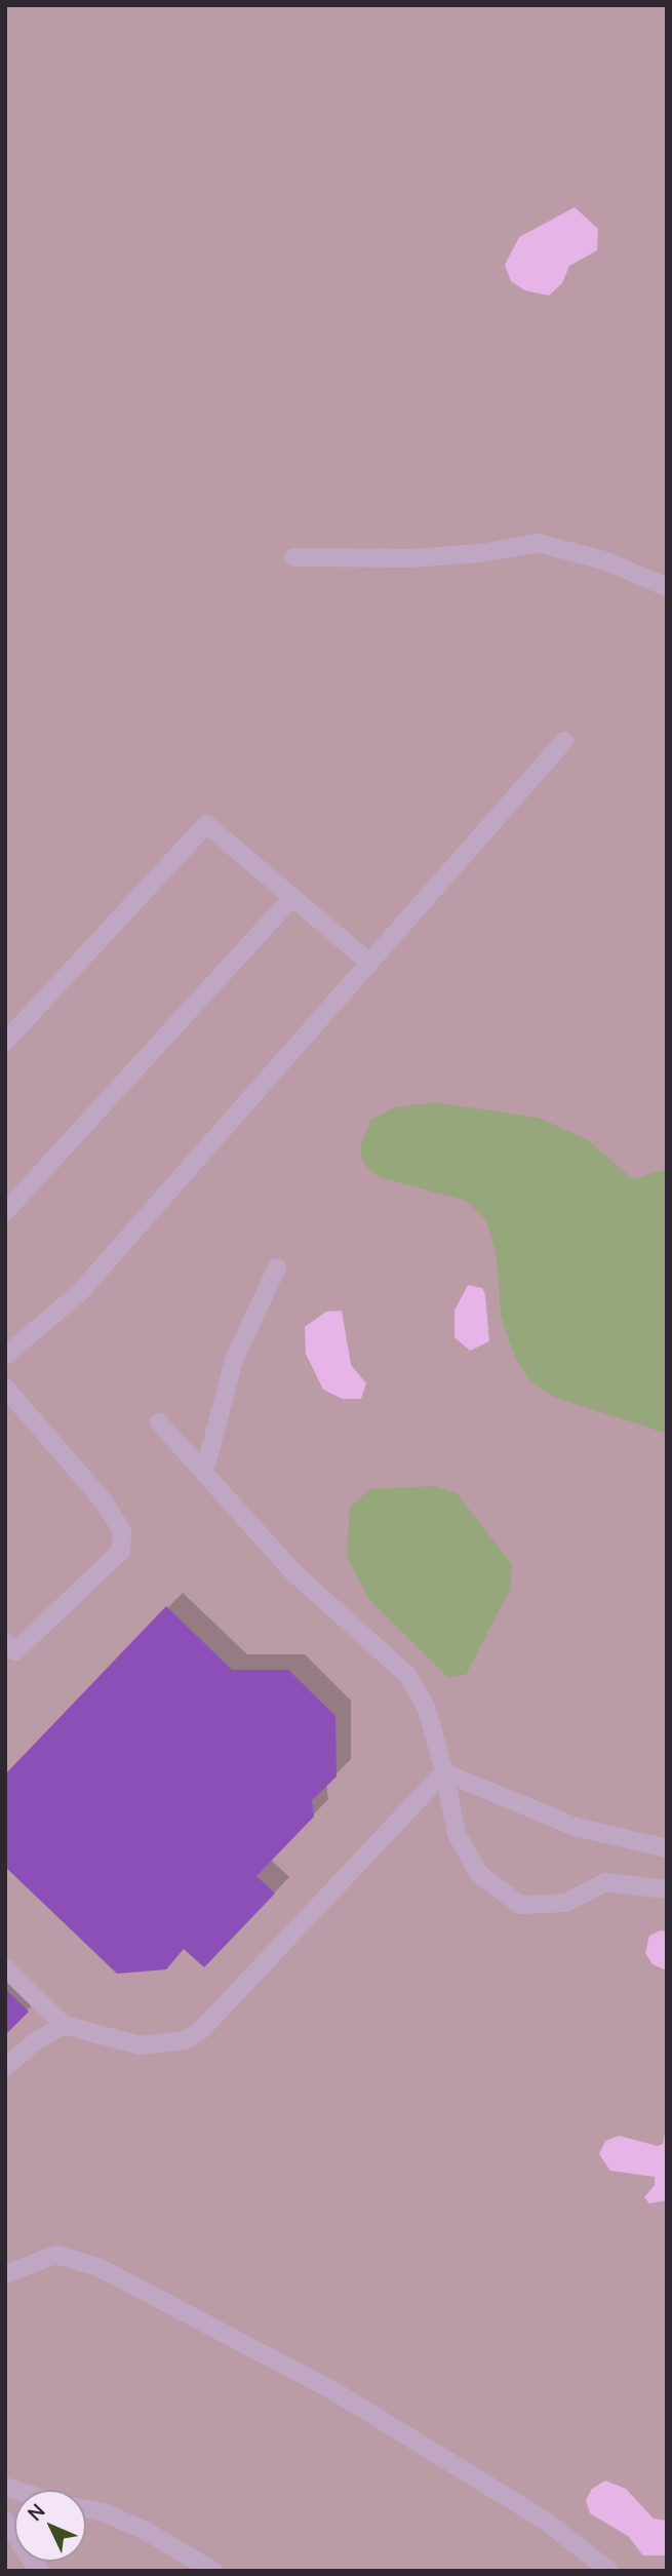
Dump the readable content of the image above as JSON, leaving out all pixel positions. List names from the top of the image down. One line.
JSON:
{"north":"top left"}
